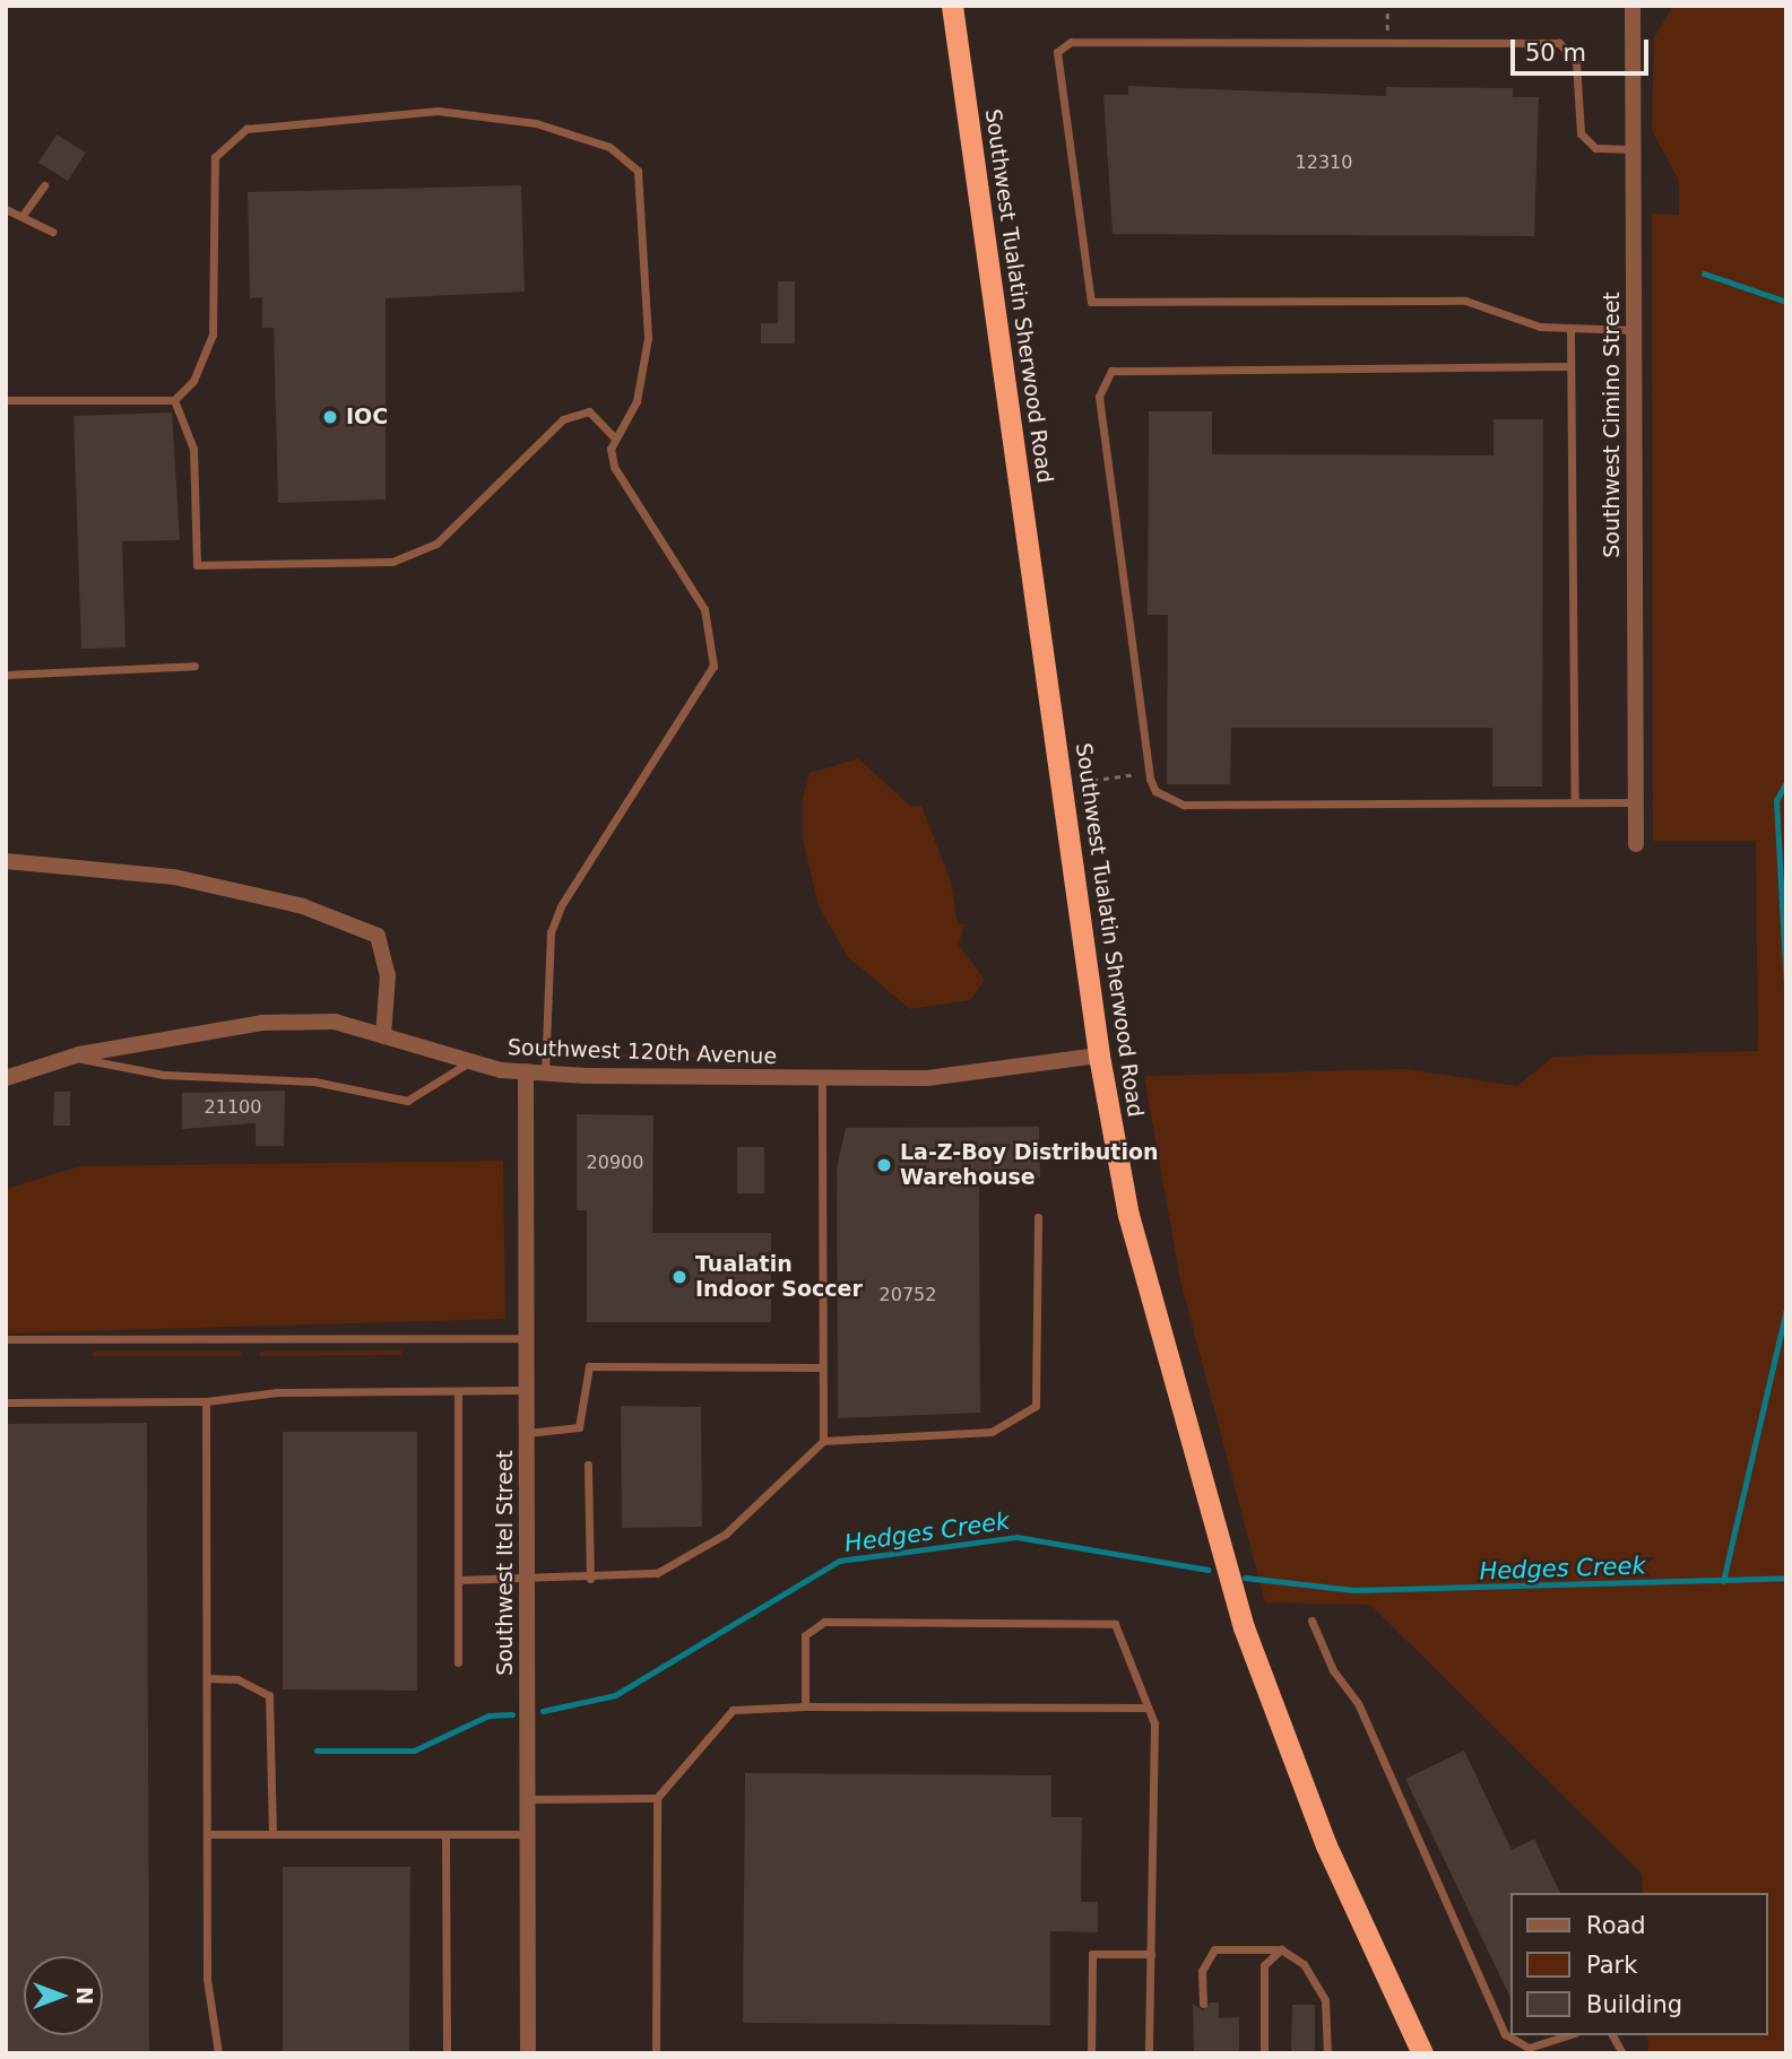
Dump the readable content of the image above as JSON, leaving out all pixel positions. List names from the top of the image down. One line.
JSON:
{"streets":{"highway":["Southwest Tualatin Sherwood Road"],"street":["Southwest Cimino Street","Southwest 120th Avenue","Southwest Itel Street"]},"crossings":[["Southwest Tualatin Sherwood Road","Southwest 120th Avenue"],["Southwest 120th Avenue","Southwest Itel Street"]],"water":["Hedges Creek"],"places":["IOC","La-Z-Boy Distribution Warehouse","Tualatin Indoor Soccer"],"house_numbers":["12310","21100","20900","20752"],"legend":["Road","Park","Building"],"scale_bar":"50 m","north":"right"}
